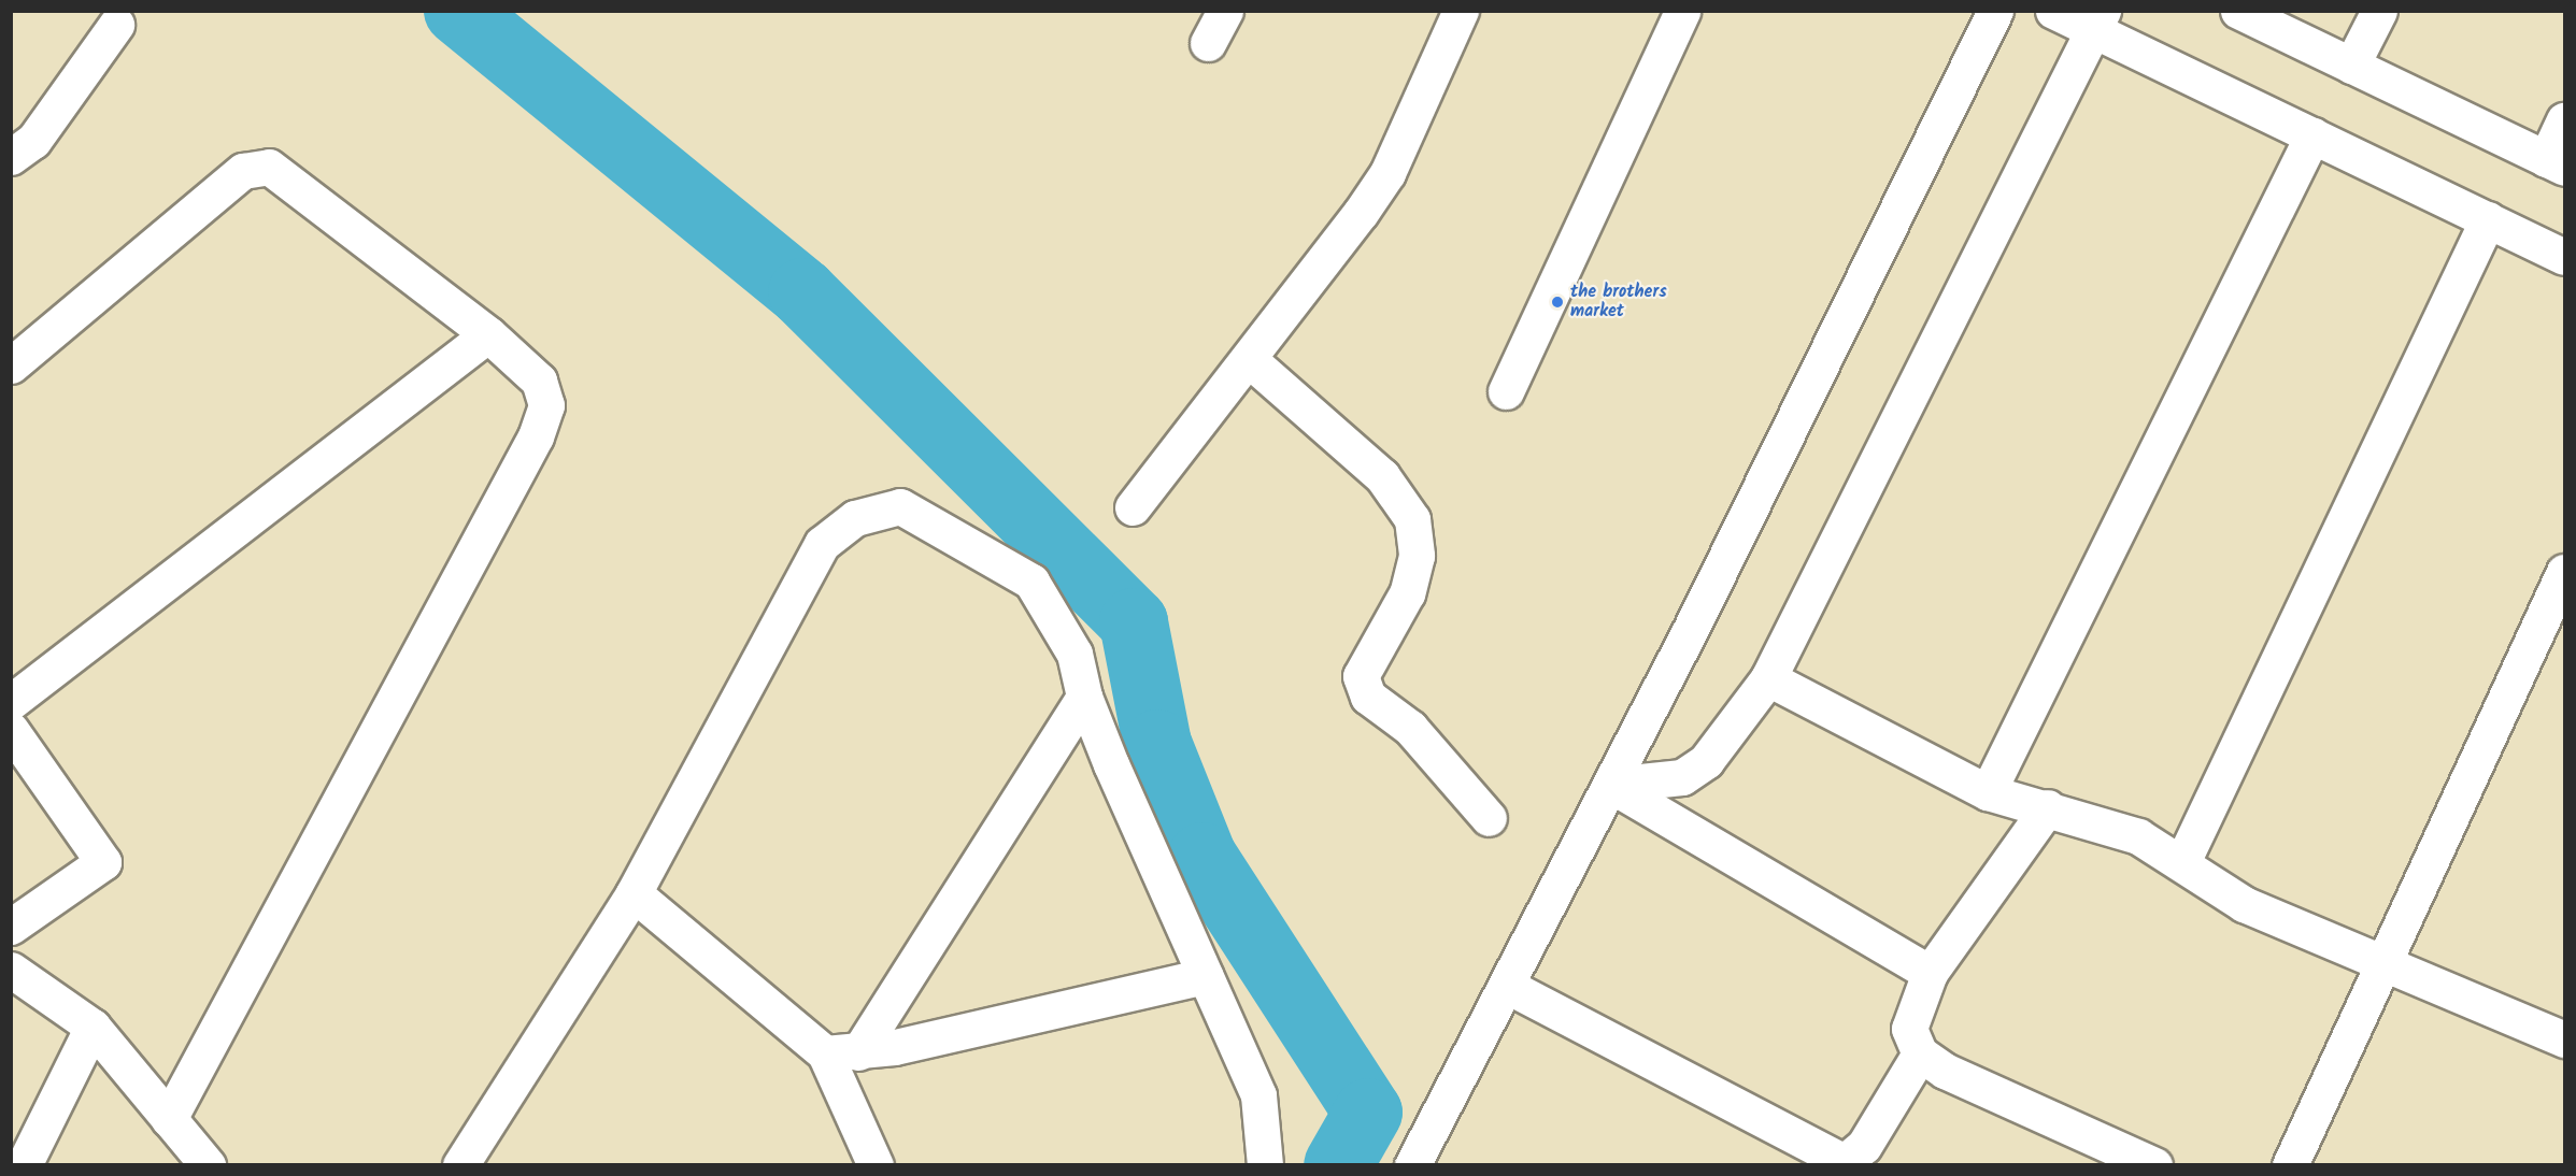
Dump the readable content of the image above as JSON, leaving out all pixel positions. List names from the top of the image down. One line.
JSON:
{"places":["the brothers market"]}
